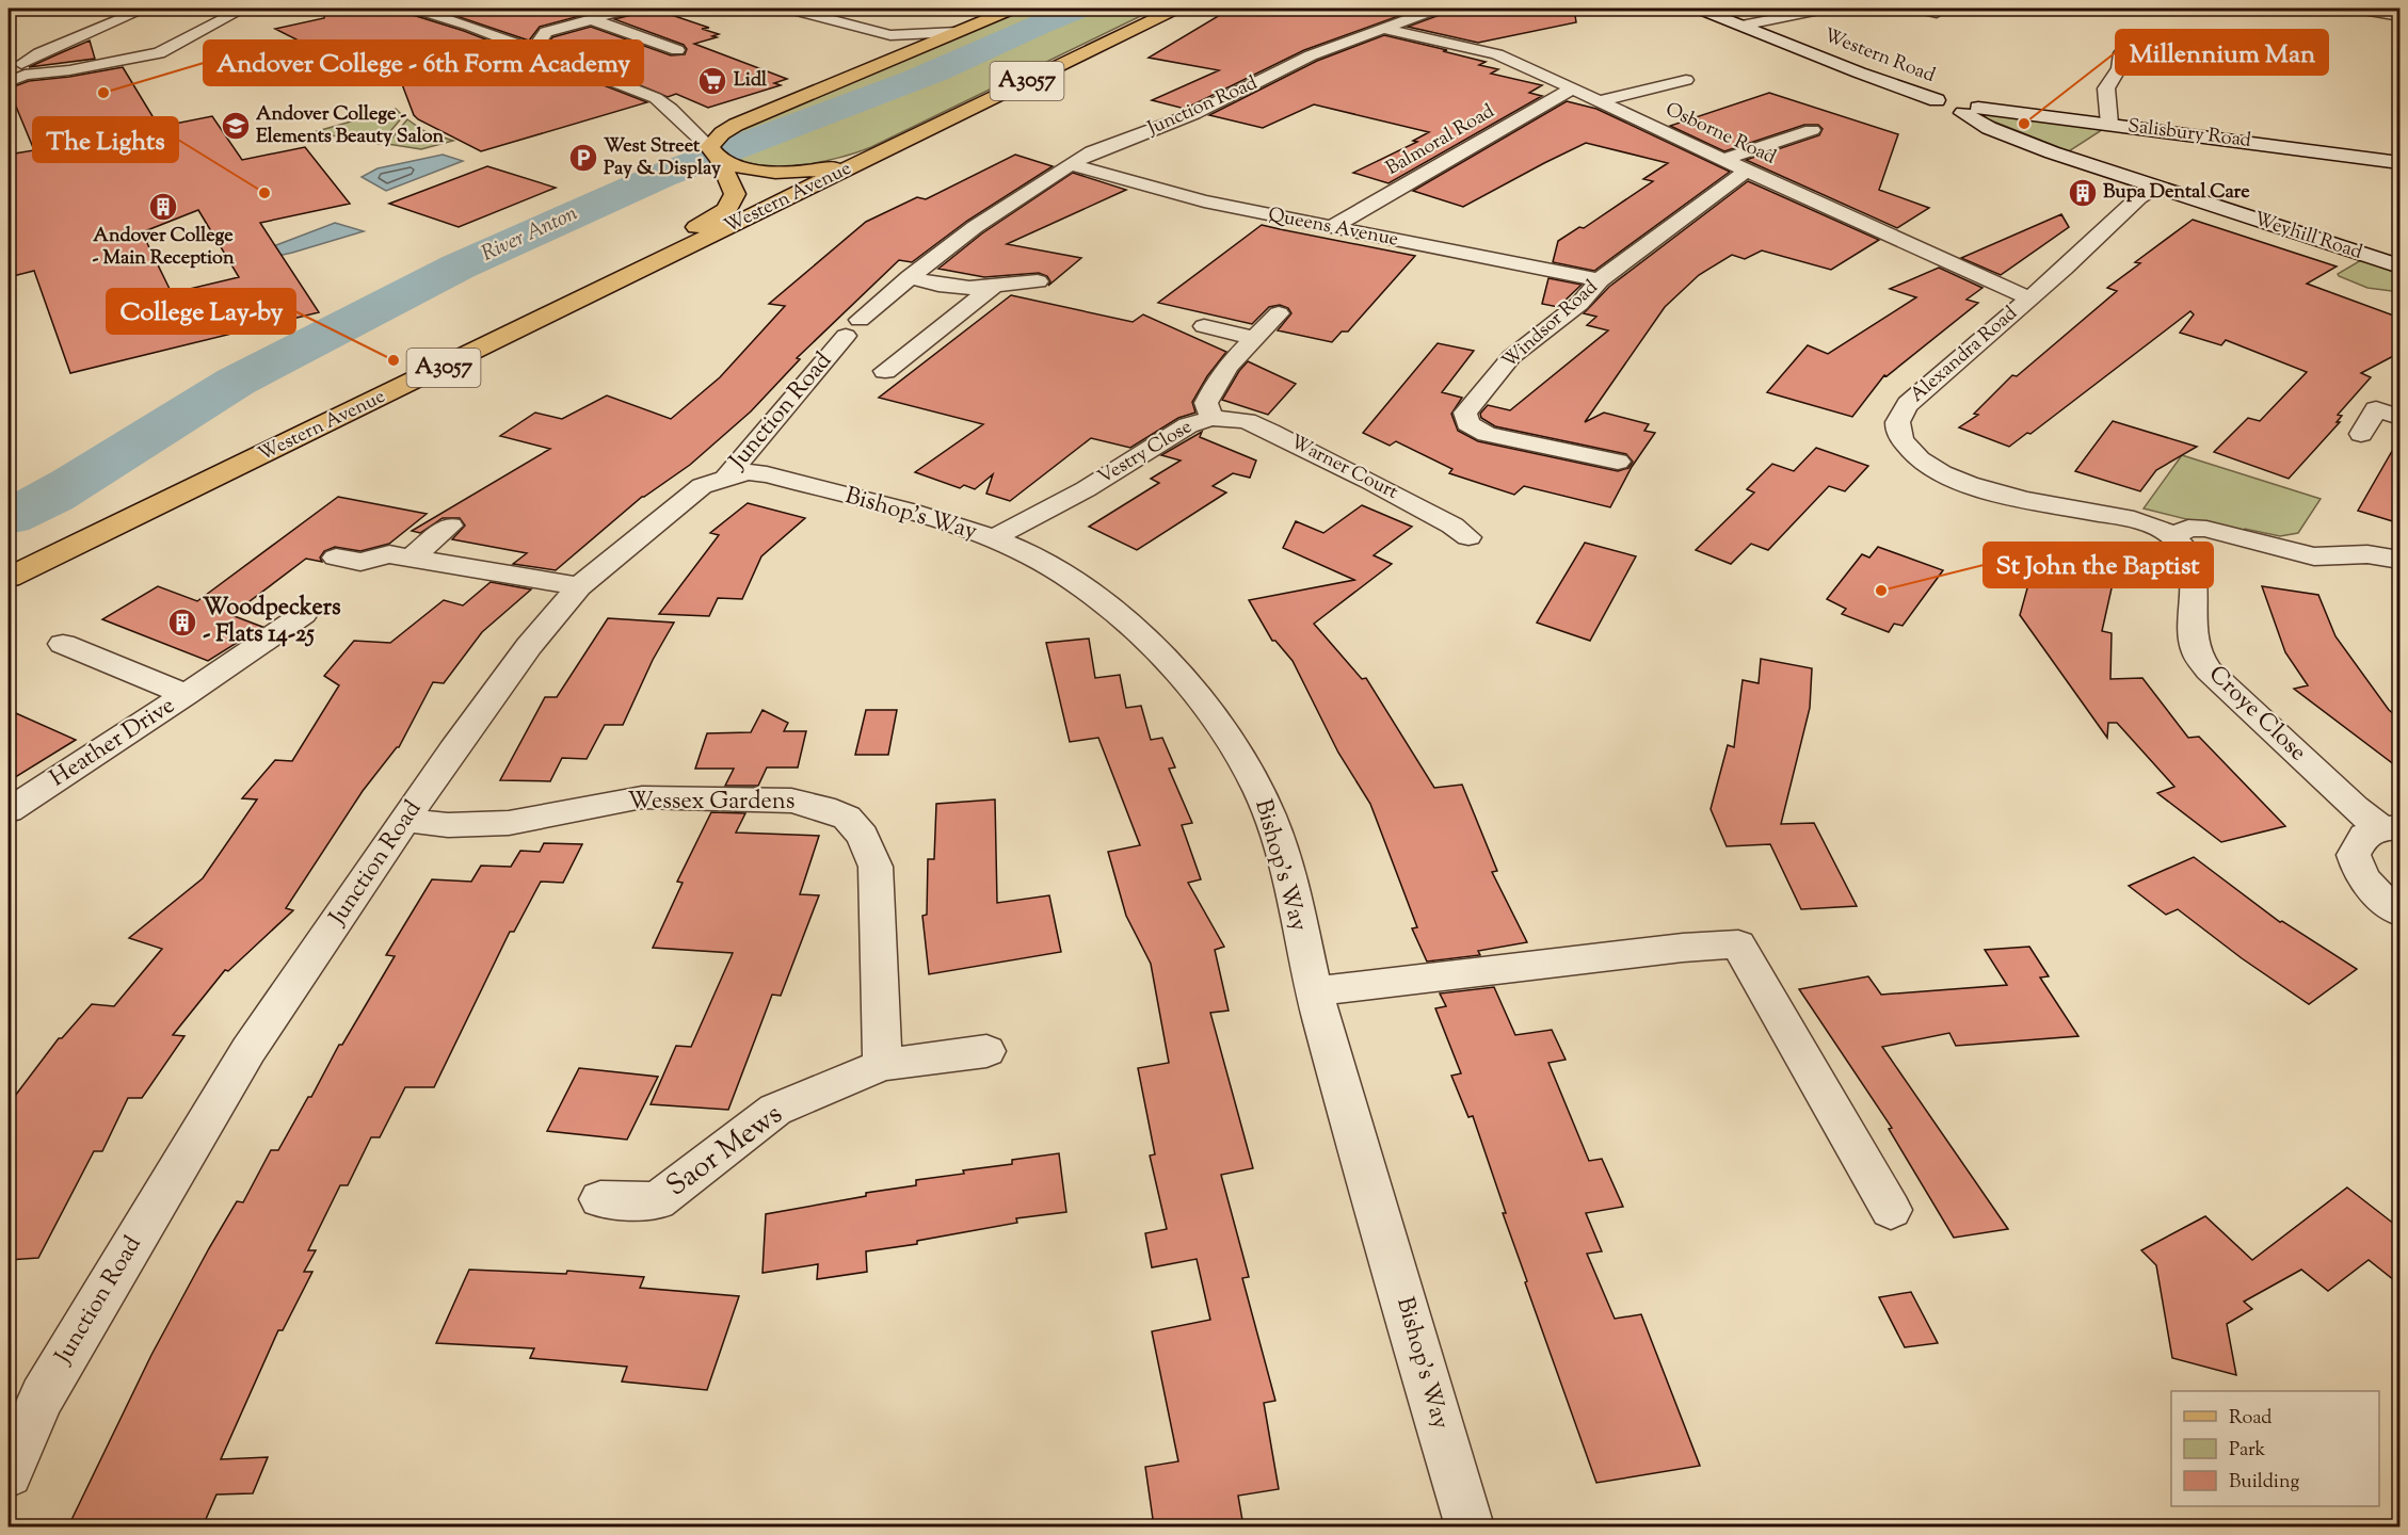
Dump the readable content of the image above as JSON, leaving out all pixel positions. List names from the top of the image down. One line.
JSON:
{"streets":{"main road":["Western Road","A3057","Salisbury Road","Western Avenue","Weyhill Road"],"street":["Junction Road","Osborne Road","Balmoral Road","Queens Avenue","Windsor Road","Alexandra Road","Vestry Close","Warner Court","Bishop's Way","Croye Close","Heather Drive","Wessex Gardens","Saor Mews"]},"crossings":[["Western Road","Salisbury Road"],["Western Road","Weyhill Road"],["Junction Road","Osborne Road"],["Junction Road","Queens Avenue"],["Junction Road","Bishop's Way"],["Junction Road","Wessex Gardens"],["Osborne Road","Balmoral Road"],["Osborne Road","Windsor Road"],["Osborne Road","Alexandra Road"],["Salisbury Road","Weyhill Road"],["Balmoral Road","Queens Avenue"],["Queens Avenue","Windsor Road"],["Weyhill Road","Alexandra Road"],["Alexandra Road","Croye Close"],["Vestry Close","Warner Court"],["Vestry Close","Bishop's Way"],["Wessex Gardens","Saor Mews"]],"water":["River Anton"],"places":{"supermarket":["Lidl"],"other":["Andover College - 6th Form Academy","Millennium Man","The Lights","College Lay-by","St John the Baptist"],"school or university":["Andover College - Elements Beauty Salon"],"parking":["West Street Pay & Display"],"building":["Bupa Dental Care","Andover College - Main Reception","Woodpeckers - Flats 14-25"]},"legend":["Road","Park","Building"]}
